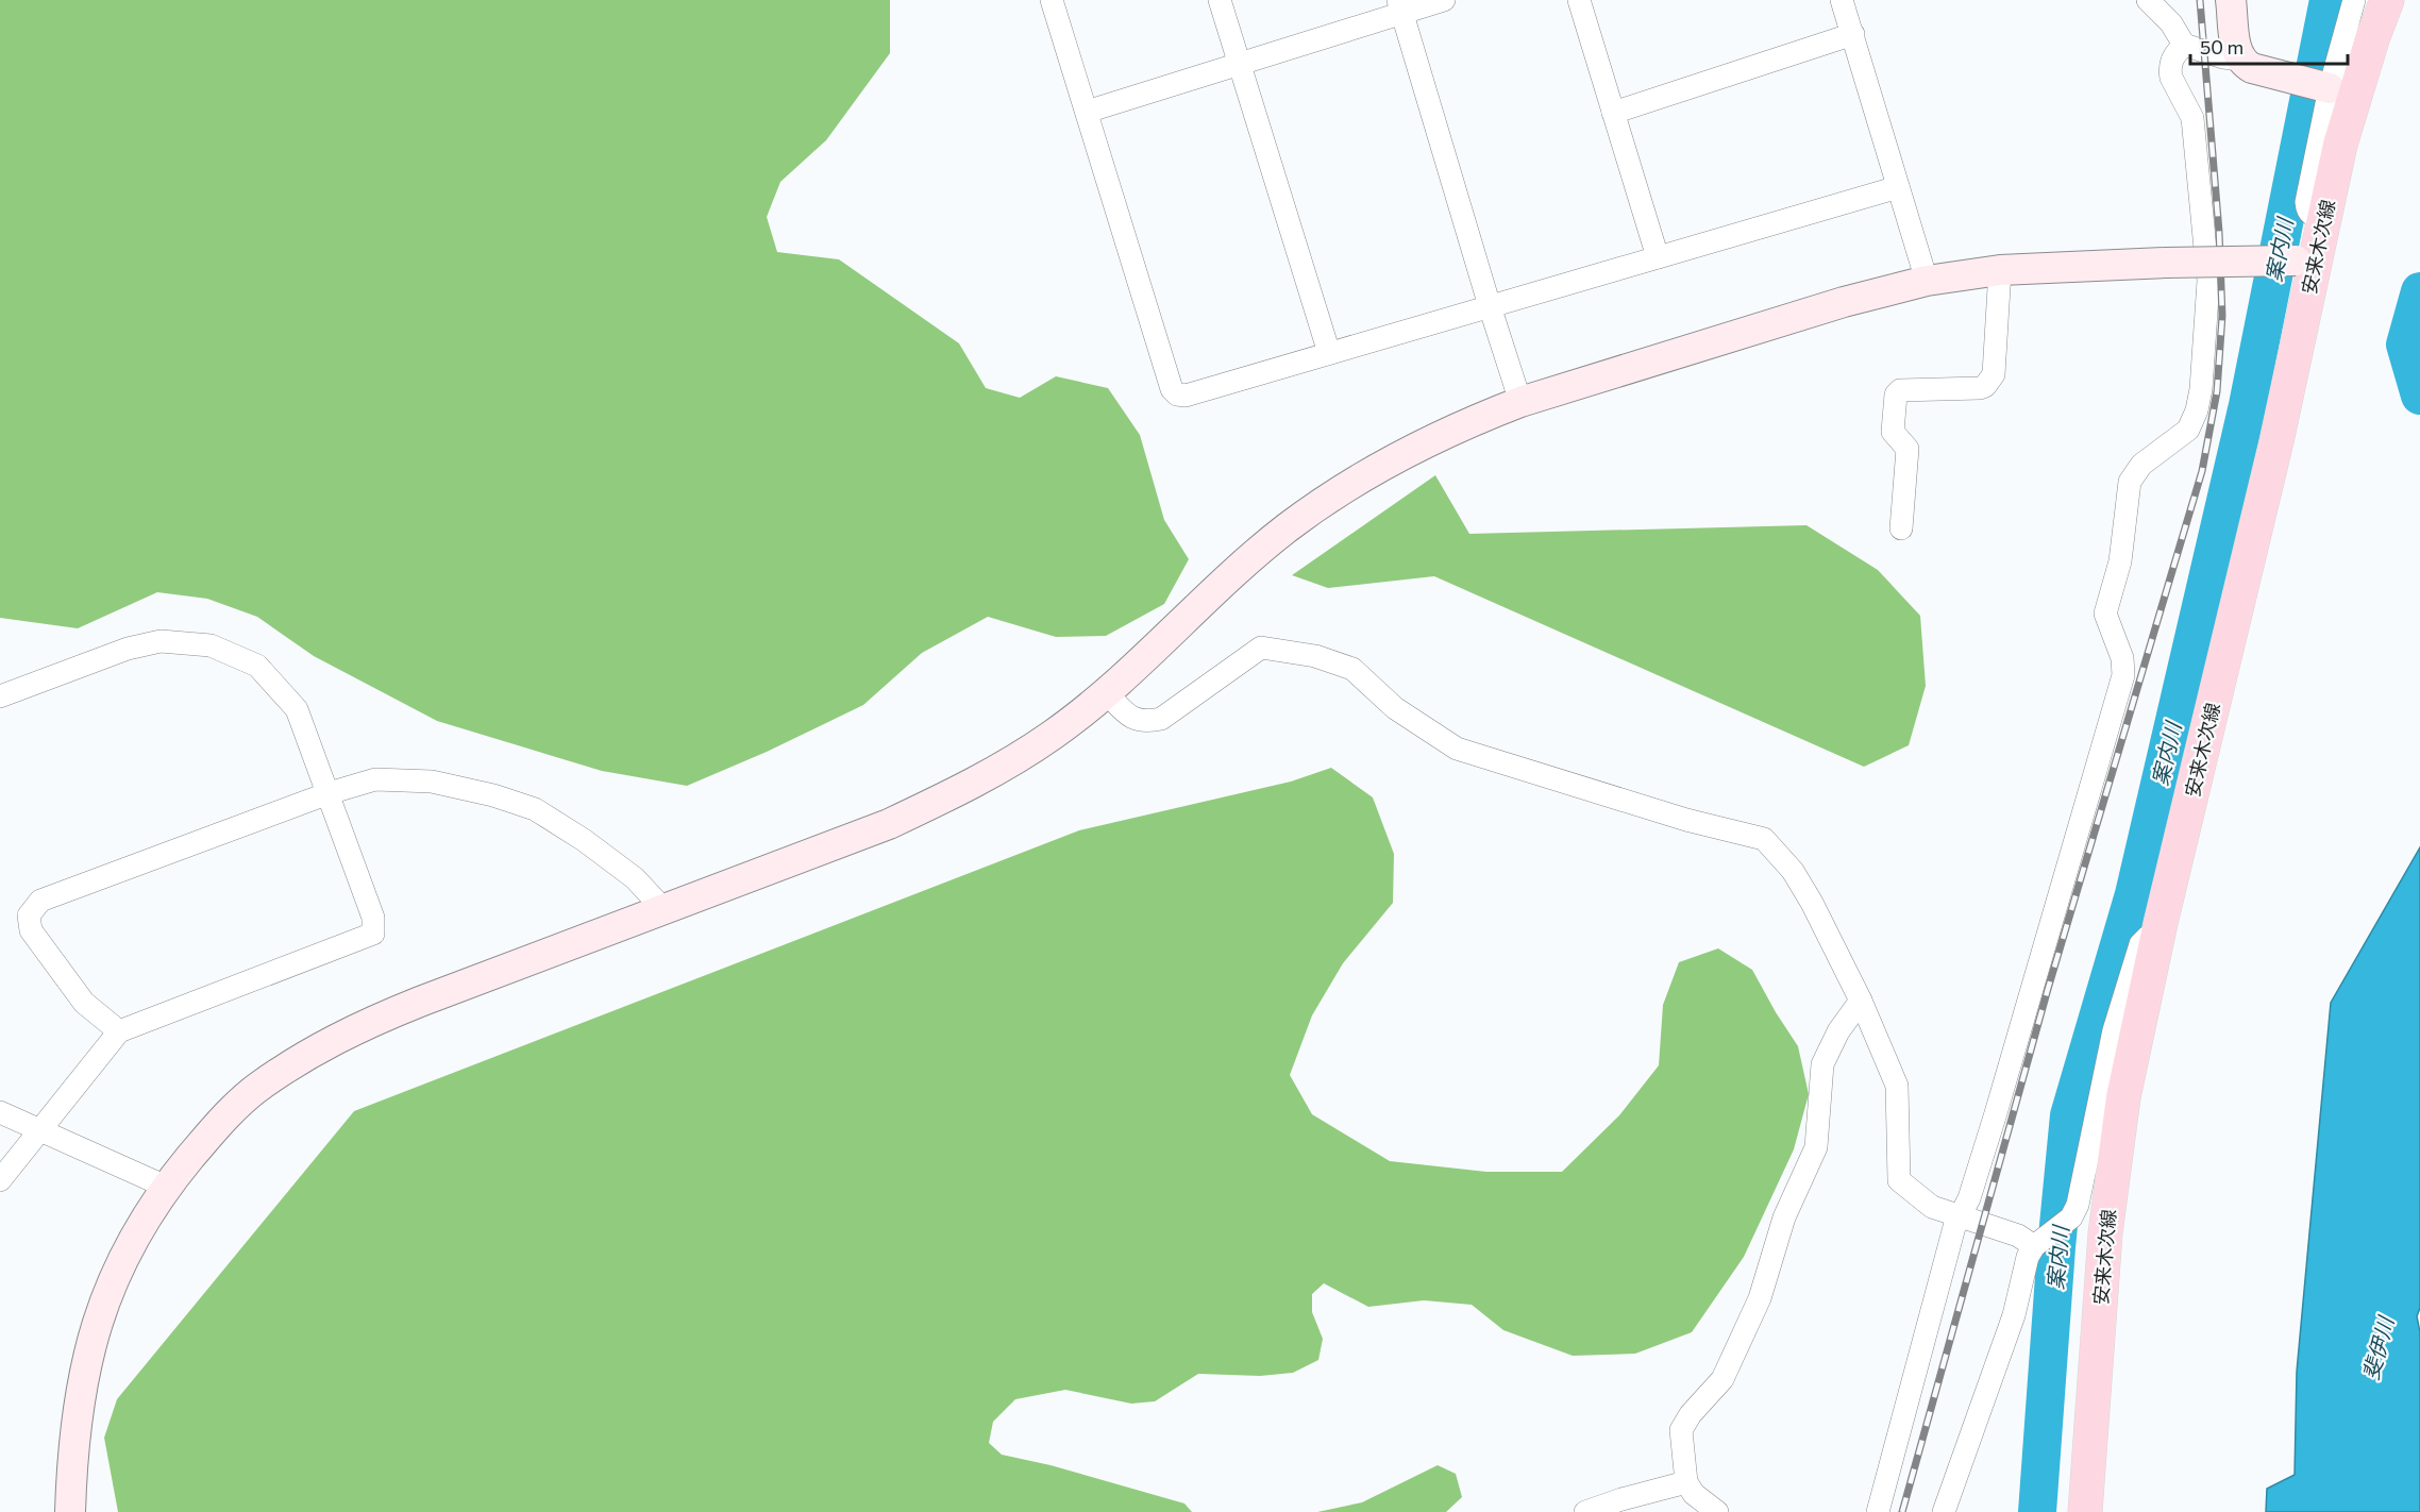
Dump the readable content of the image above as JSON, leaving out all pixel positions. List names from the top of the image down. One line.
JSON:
{"streets":{"main road":["安来木次線"]},"water":["案内川","斐伊川"],"scale_bar":"50 m"}
